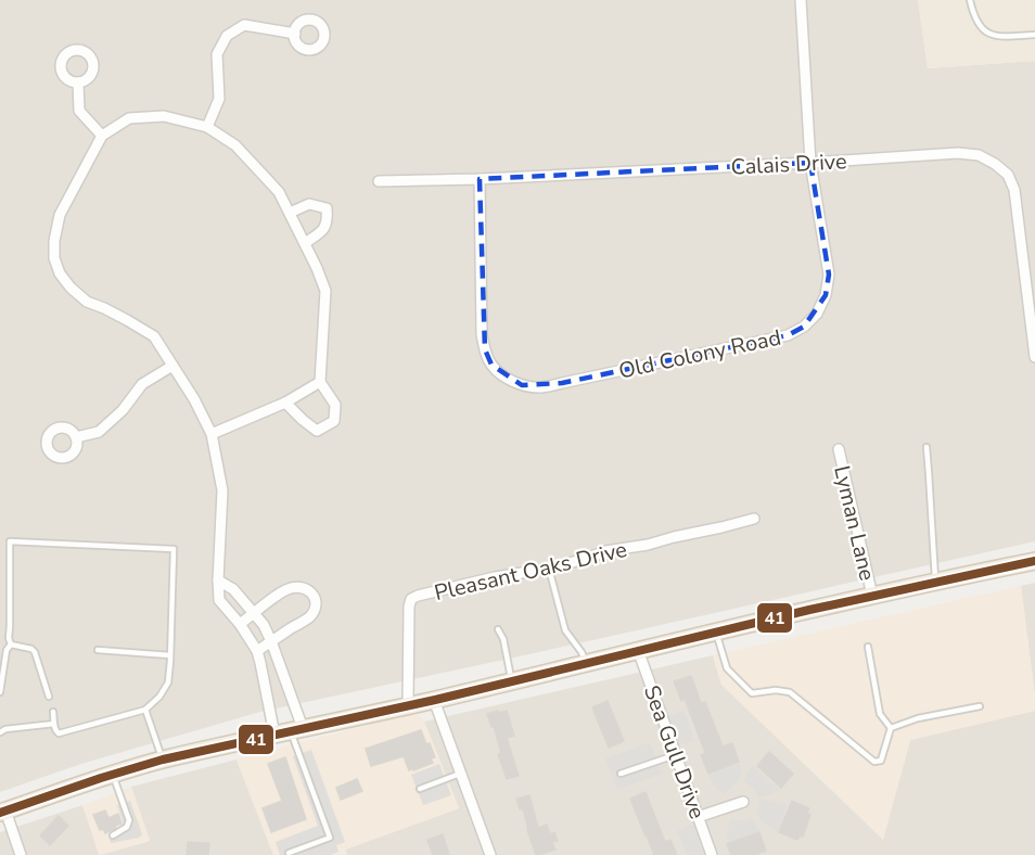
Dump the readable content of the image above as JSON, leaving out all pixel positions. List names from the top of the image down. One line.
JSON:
{"streets":{"street":["Calais Drive","Old Colony Road","Lyman Lane","Pleasant Oaks Drive","Sea Gull Drive"]},"crossings":[["Calais Drive","Old Colony Road"]],"lines":["transit line 41"]}
